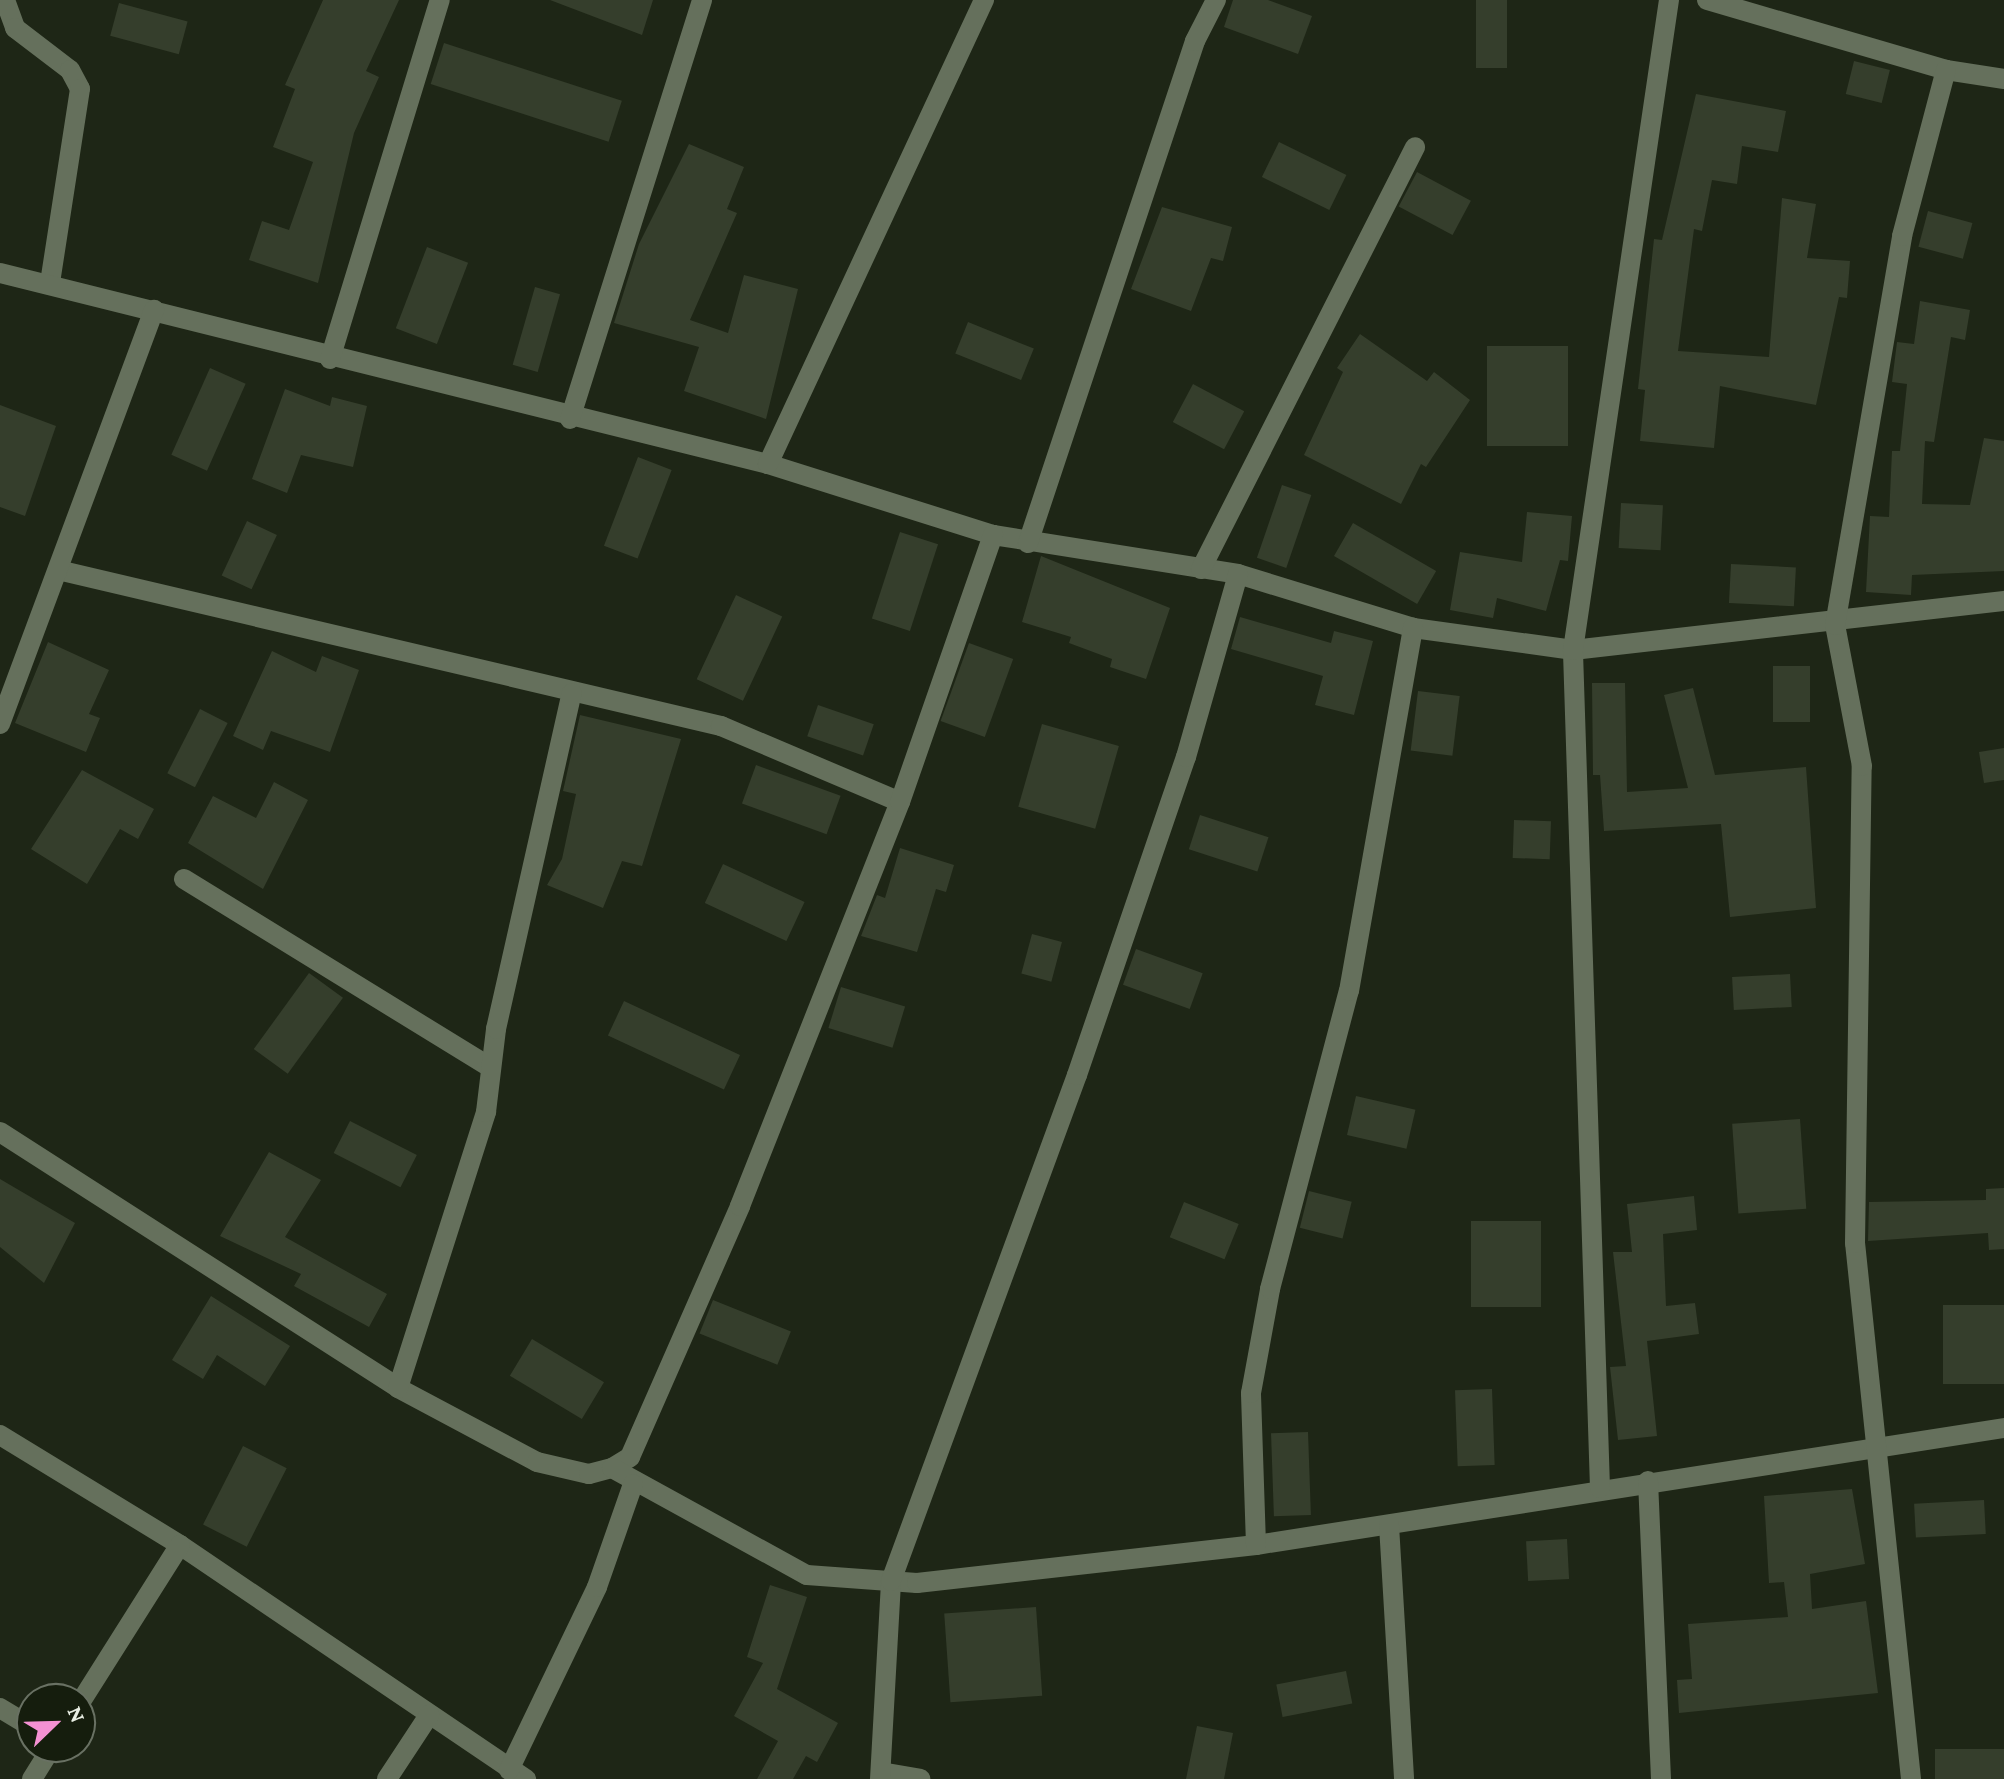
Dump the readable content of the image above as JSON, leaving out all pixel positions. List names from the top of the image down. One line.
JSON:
{"north":"top right"}
